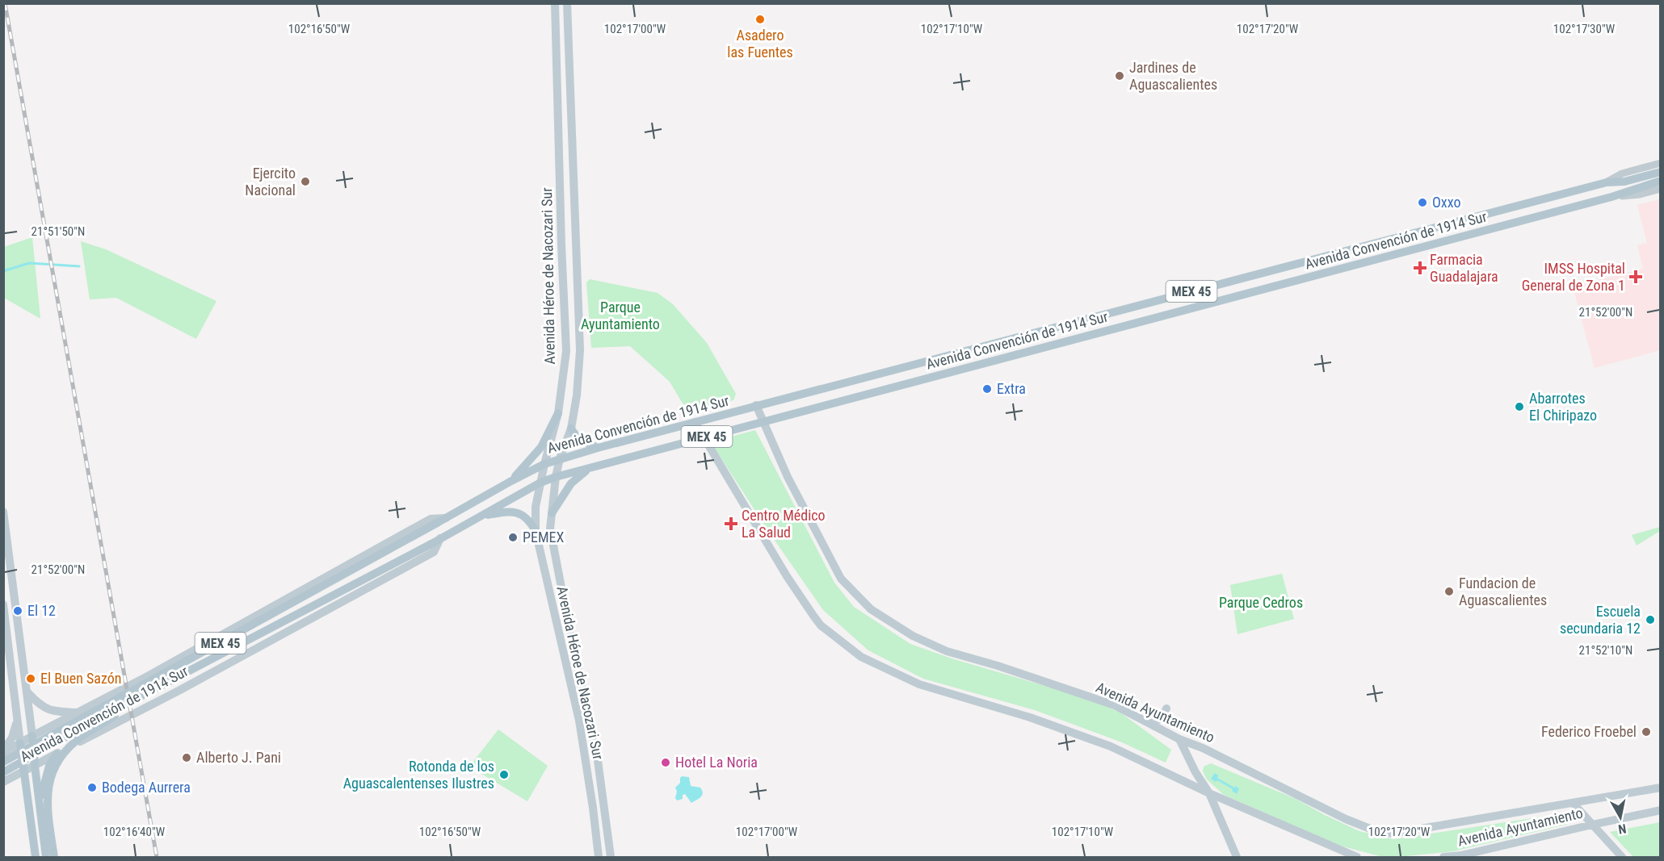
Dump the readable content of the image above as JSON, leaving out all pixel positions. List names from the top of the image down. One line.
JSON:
{"streets":{"main road":["Avenida Convención de 1914 Sur","Avenida Héroe de Nacozari Sur","MEX 45","Avenida Ayuntamiento"]},"crossings":[["Avenida Convención de 1914 Sur","Avenida Héroe de Nacozari Sur"],["Avenida Convención de 1914 Sur","Avenida Ayuntamiento"]],"parks":["Parque Ayuntamiento","Parque Cedros"],"places":{"other":["Asadero las Fuentes","Jardines de Aguascalientes","Ejercito Nacional","Oxxo","Extra","Abarrotes El Chiripazo","PEMEX","Fundacion de Aguascalientes","El 12","Escuela secundaria 12","El Buen Sazón","Federico Froebel","Alberto J. Pani","Hotel La Noria","Rotonda de los Aguascalentenses Ilustres","Bodega Aurrera"],"health":["Farmacia Guadalajara","IMSS Hospital General de Zona 1","Centro Médico La Salud"]},"north":"bottom","coordinates":["102°17'30\"W","102°16'50\"W","102°17'00\"W","102°17'10\"W","102°17'20\"W","21°51'50\"N","21°52'00\"N","21°52'10\"N","102°16'40\"W"]}
